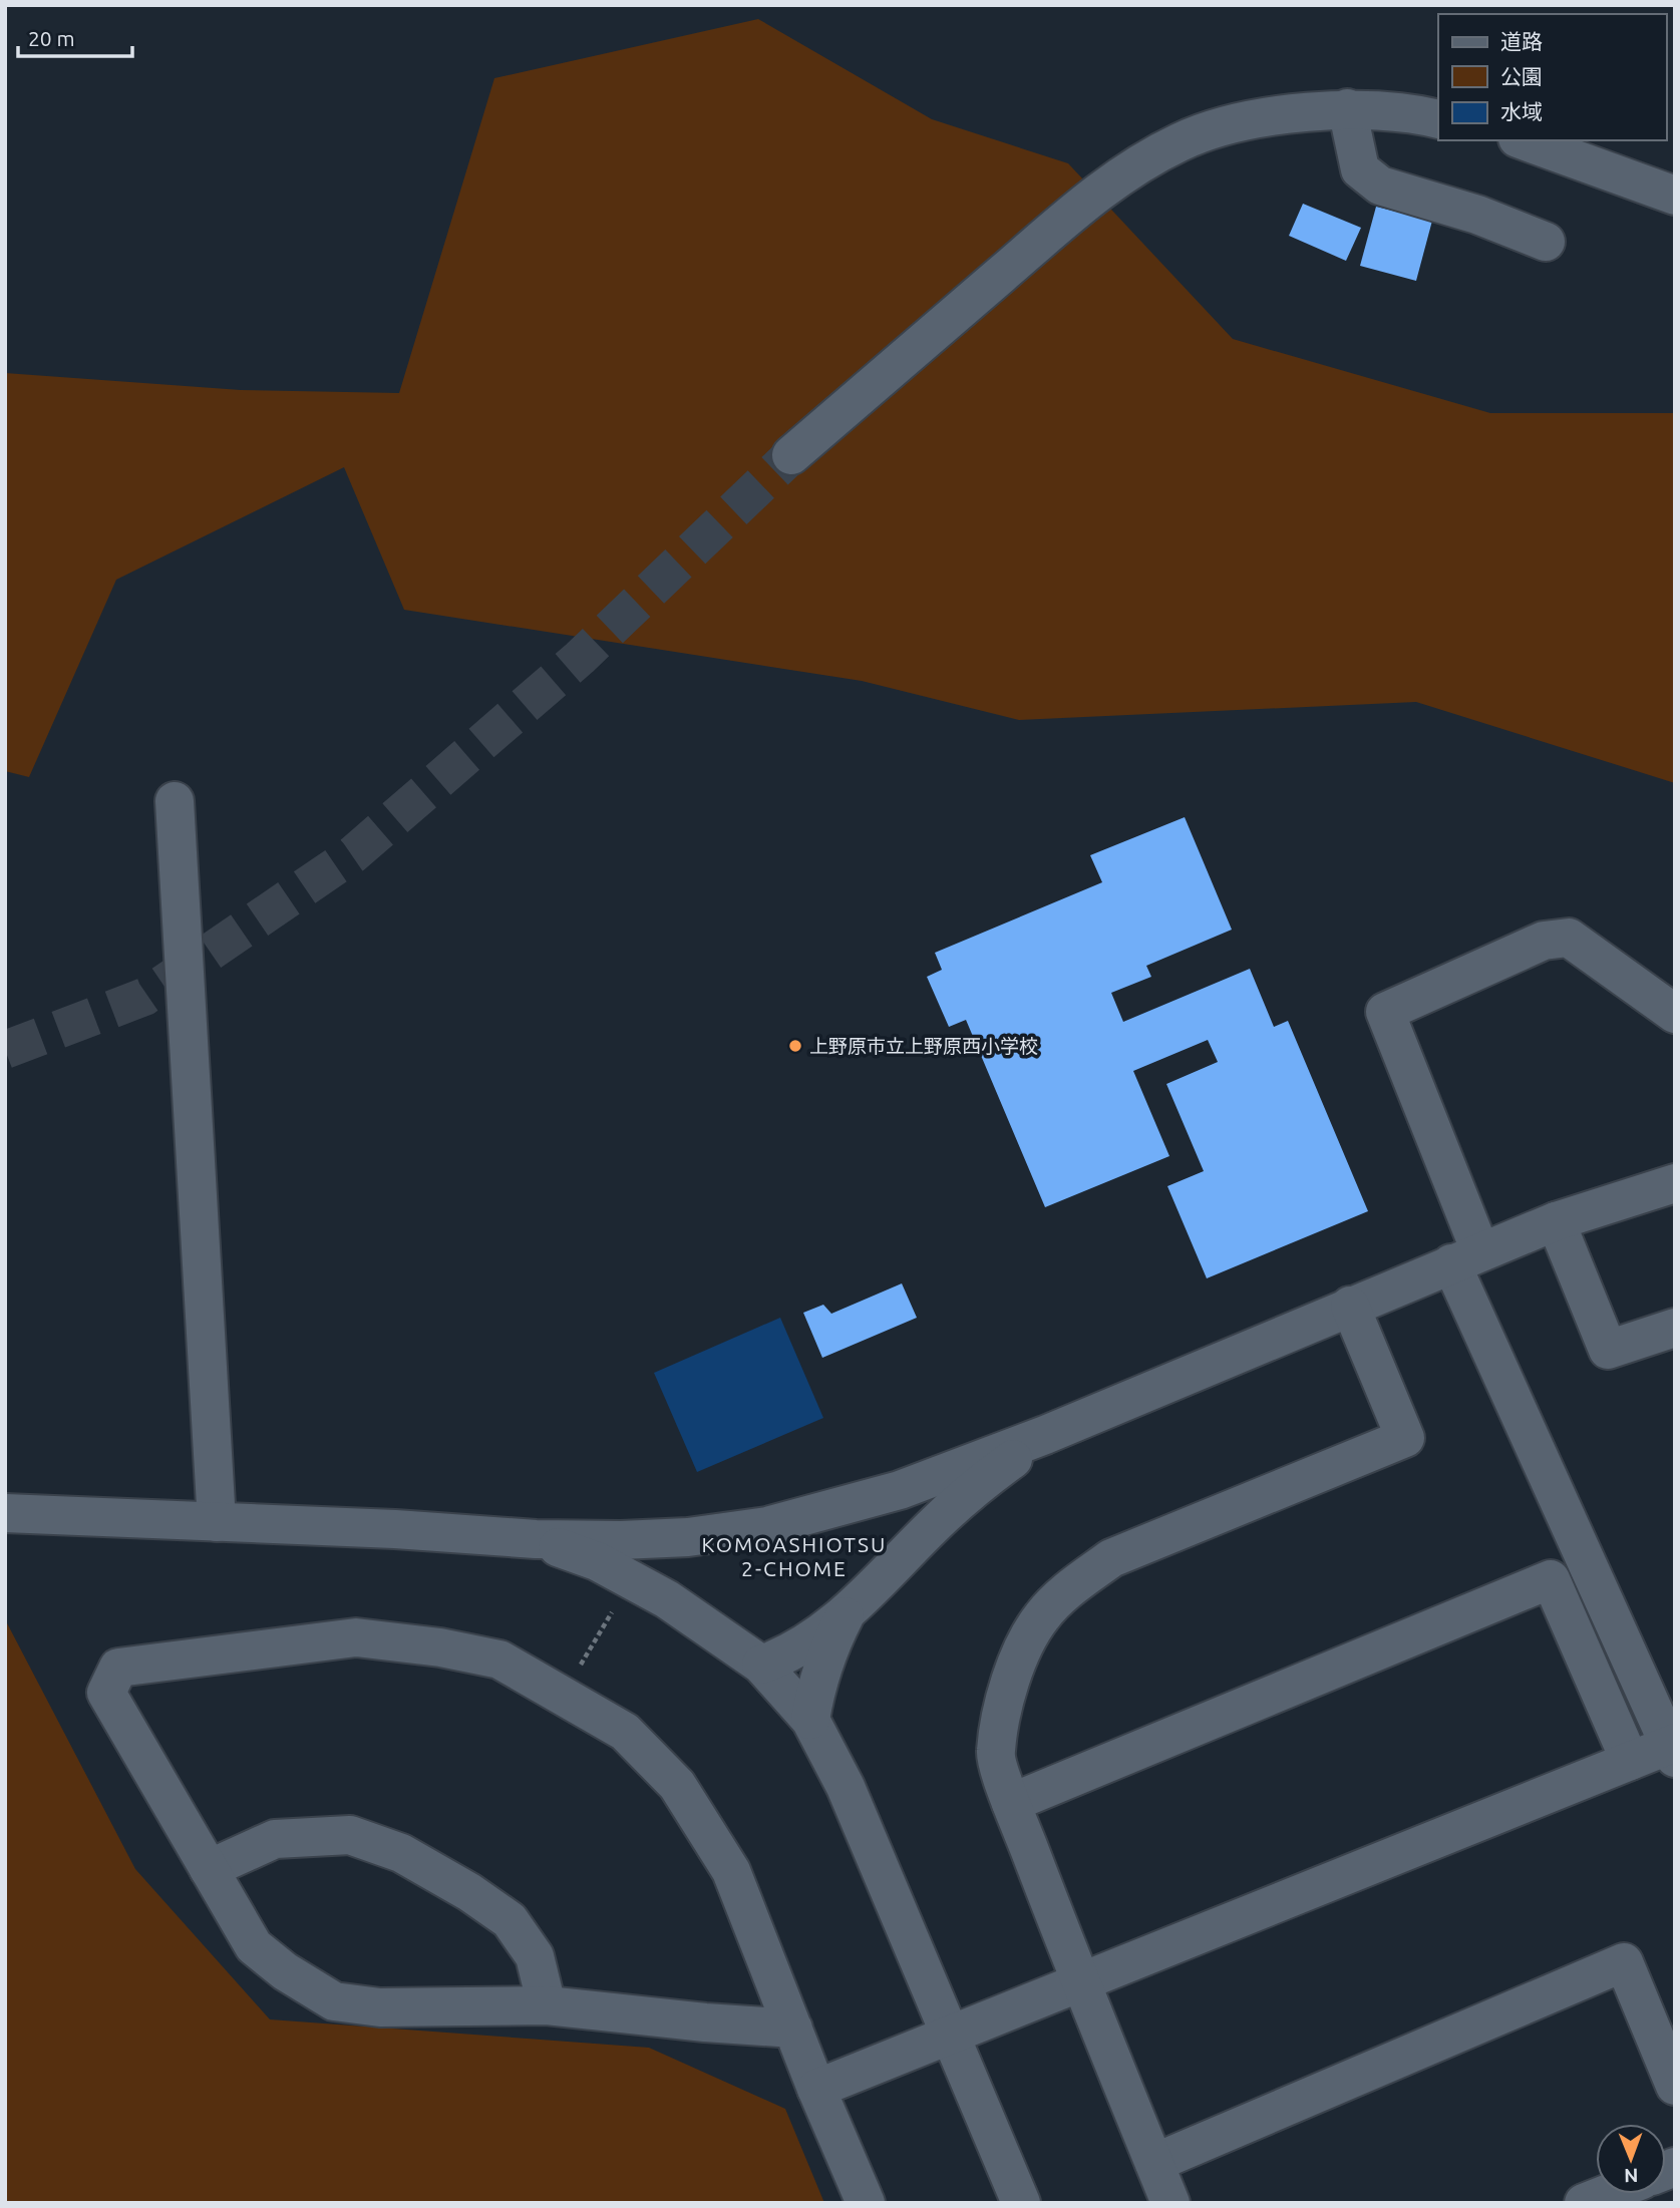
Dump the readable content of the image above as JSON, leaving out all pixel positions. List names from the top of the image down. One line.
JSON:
{"districts":["KOMOASHIOTSU 2-CHOME"],"places":["上野原市立上野原西小学校"],"legend":["道路","公園","水域"],"scale_bar":"20 m","north":"bottom"}
